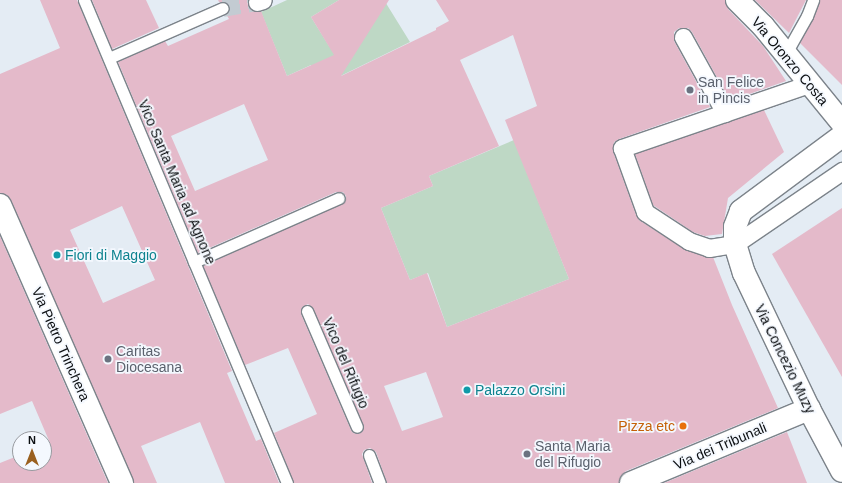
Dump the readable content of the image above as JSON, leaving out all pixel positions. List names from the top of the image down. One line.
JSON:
{"streets":{"street":["Via Oronzo Costa","Via Pietro Trinchera","Via Concezio Muzy","Via dei Tribunali"],"lane":["Vico Santa Maria ad Agnone","Vico del Rifugio"]},"crossings":[["Via Concezio Muzy","Via dei Tribunali"]],"places":["San Felice in Pincis","Fiori di Maggio","Caritas Diocesana","Palazzo Orsini","Pizza etc","Santa Maria del Rifugio"],"north":"top"}
